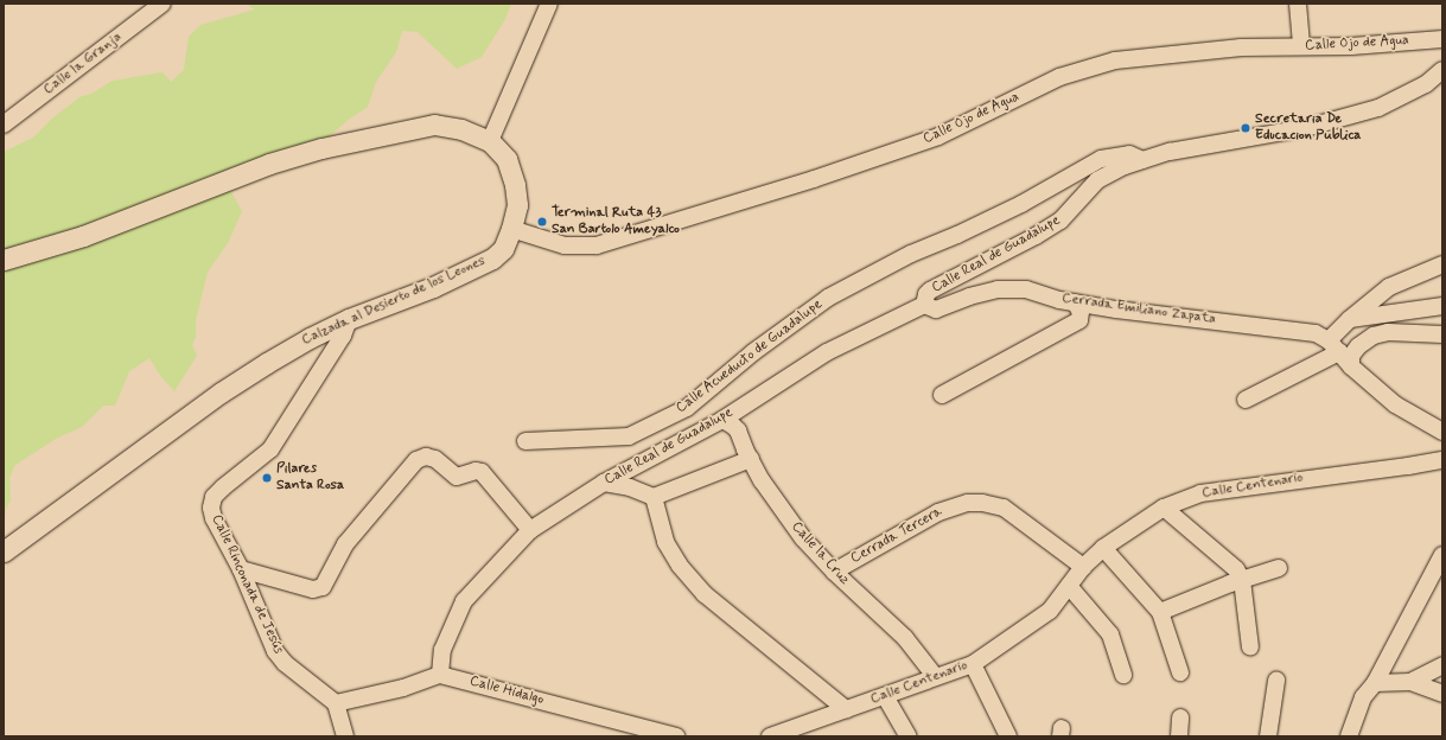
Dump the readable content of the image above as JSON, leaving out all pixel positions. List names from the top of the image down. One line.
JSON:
{"streets":{"street":["Calle Ojo de Agua","Calle la Granja","Calle Real de Guadalupe","Calzada al Desierto de los Leones","Cerrada Emiliano Zapata","Calle Acueducto de Guadalupe","Calle Centenario","Cerrada Tercera","Calle la Cruz","Calle Rinconada de Jesús","Calle Hidalgo"]},"crossings":[["Calle Ojo de Agua","Calzada al Desierto de los Leones"],["Calle Real de Guadalupe","Cerrada Emiliano Zapata"],["Calle Real de Guadalupe","Calle Acueducto de Guadalupe"],["Calle Real de Guadalupe","Calle la Cruz"],["Calle Real de Guadalupe","Calle Hidalgo"],["Calzada al Desierto de los Leones","Calle Rinconada de Jesús"],["Calle Centenario","Cerrada Tercera"],["Calle Centenario","Calle la Cruz"],["Cerrada Tercera","Calle la Cruz"]],"places":["Secretaria De Educacion Publica","Terminal Ruta 43 San Bartolo Ameyalco","Pilares Santa Rosa"]}
